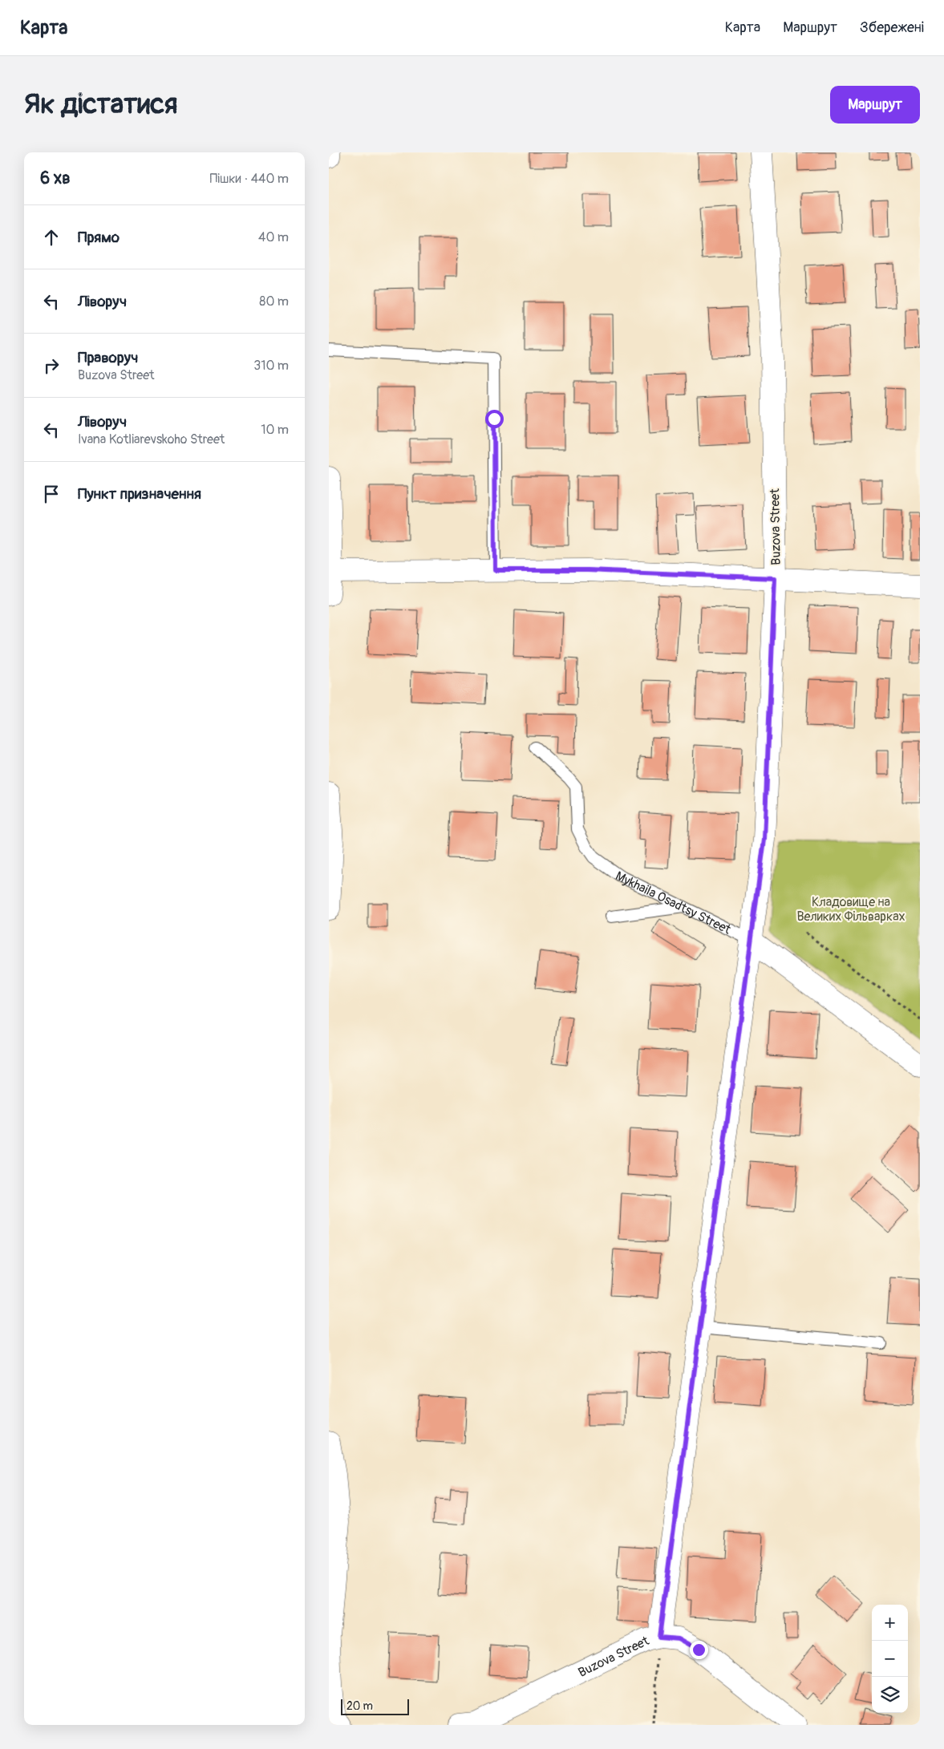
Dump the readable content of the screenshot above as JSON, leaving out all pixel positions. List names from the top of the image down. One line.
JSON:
{"streets":{"street":["Buzova Street","Mykhaila Osadtsy Street"]},"crossings":[["Buzova Street","Mykhaila Osadtsy Street"]],"parks":["Кладовище на Великих Фільварках"],"scale_bar":"20 m","page":{"header":"Карта","nav":["Карта","Маршрут","Збережені"],"buttons":"Маршрут","title":"Як дістатися","heading":["6 хв","Пішки · 440 m"],"list":[["Прямо","40 m"],["Ліворуч","80 m"],["Праворуч","Buzova Street","310 m"],["Ліворуч","Ivana Kotliarevskoho Street","10 m"],"Пункт призначення"],"map_buttons":["+","−"],"scale":"20 m"}}
